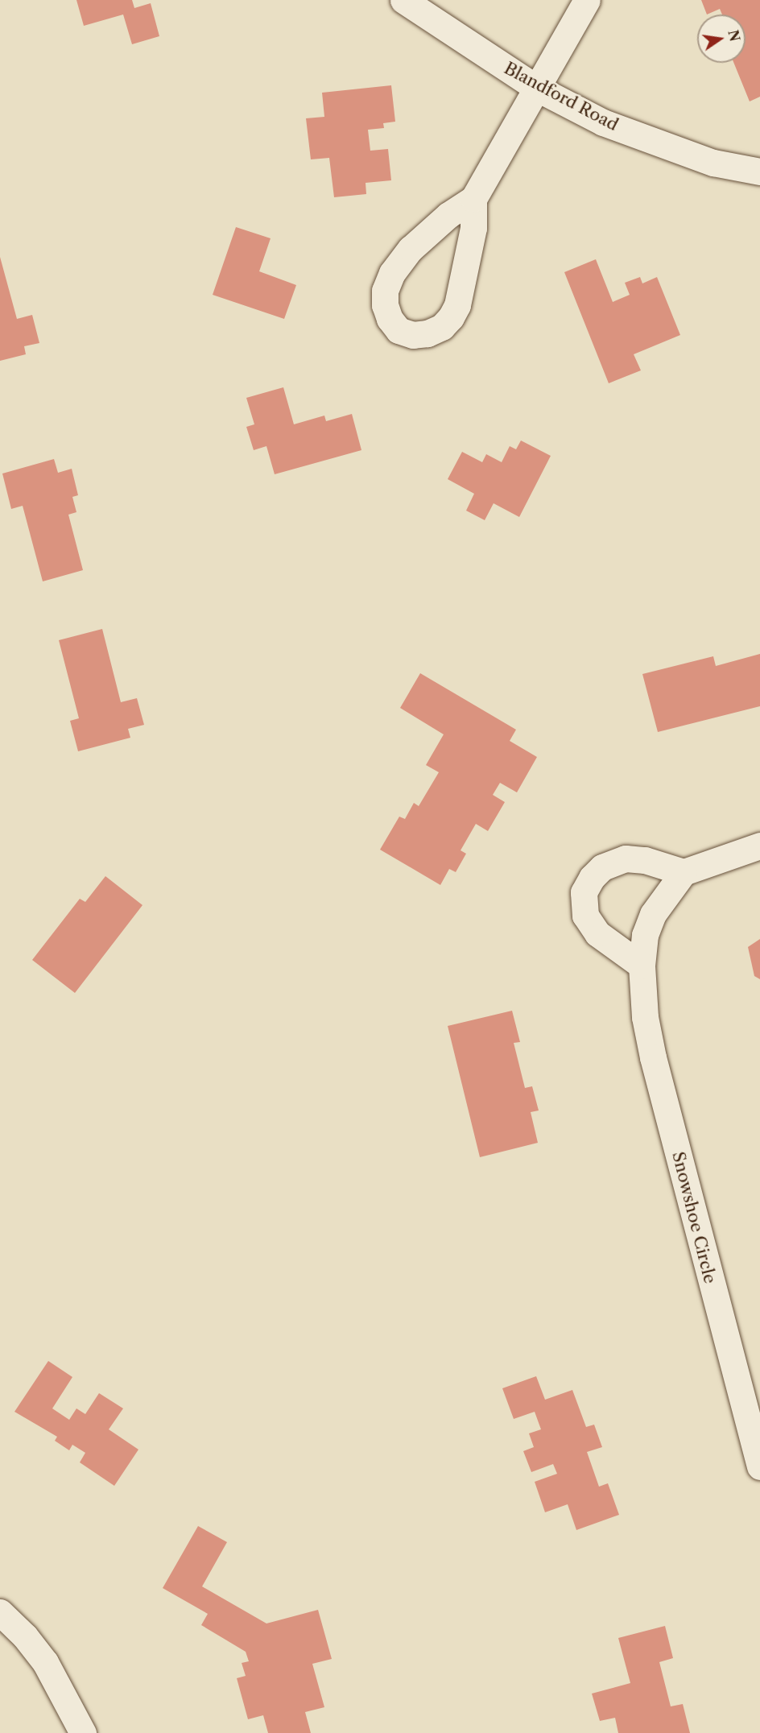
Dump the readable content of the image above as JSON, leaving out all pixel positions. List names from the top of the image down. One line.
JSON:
{"streets":{"street":["Blandford Road","Snowshoe Circle"]},"north":"right"}
